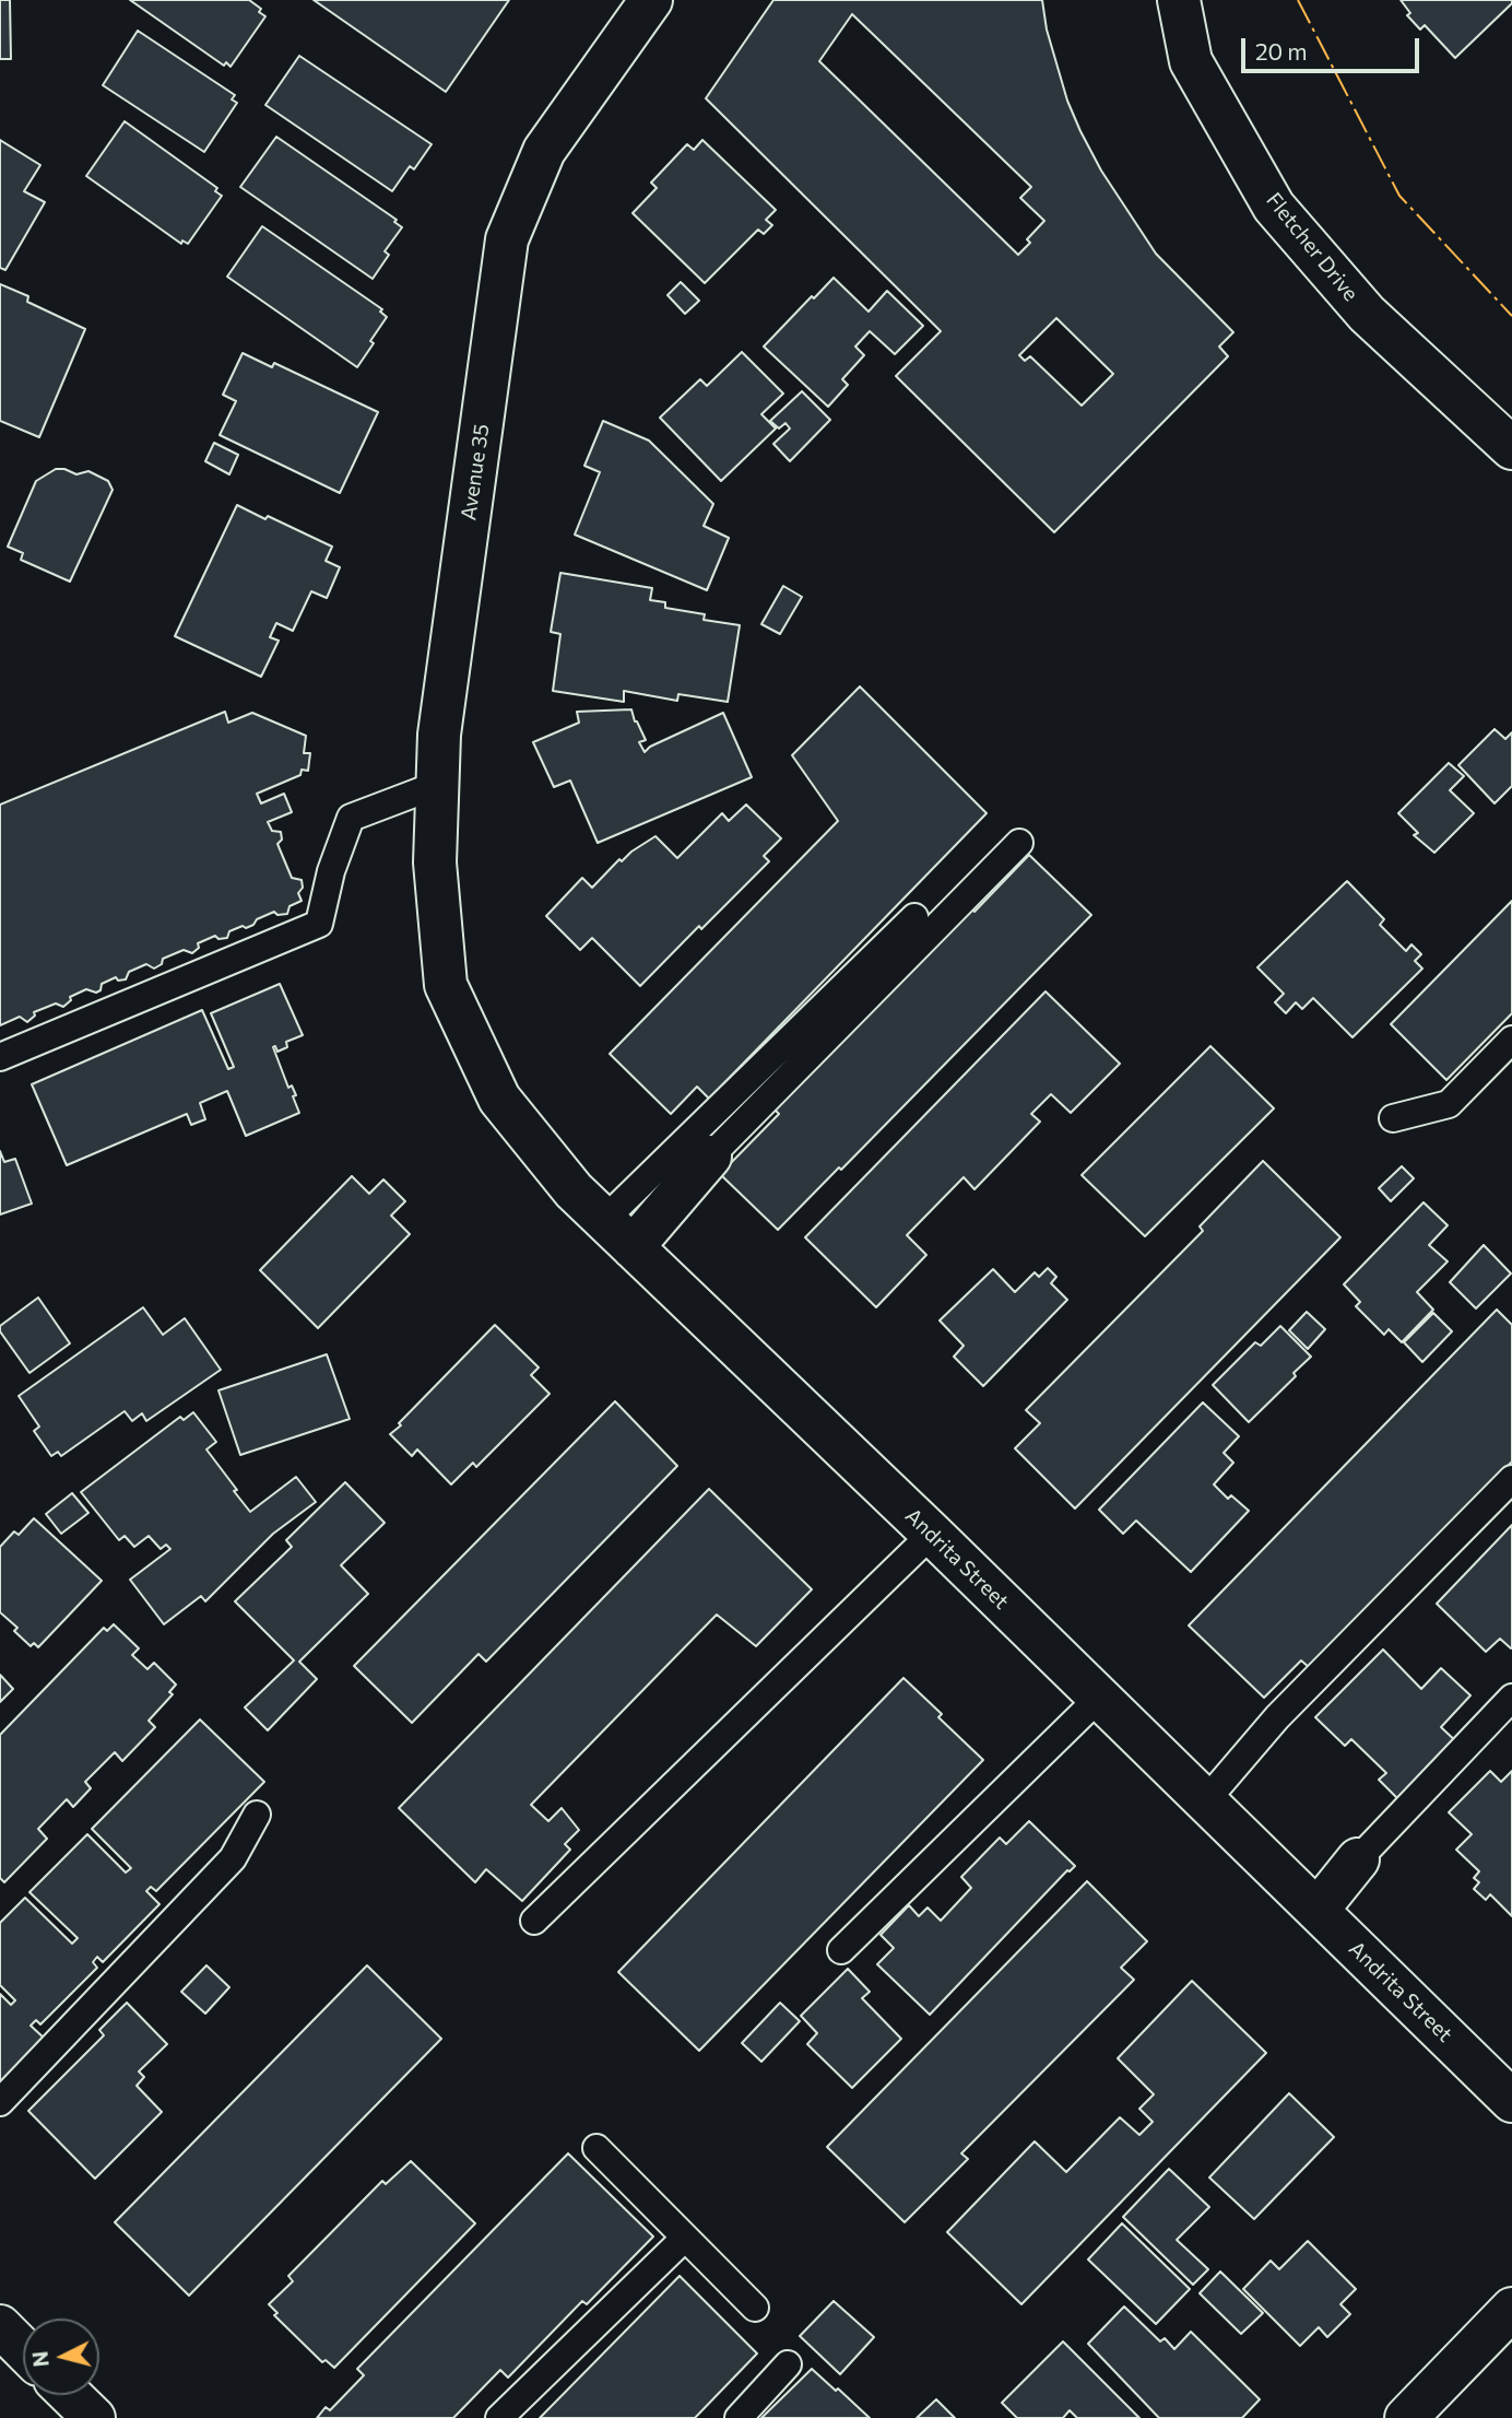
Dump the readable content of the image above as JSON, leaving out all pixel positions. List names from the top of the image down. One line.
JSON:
{"streets":{"street":["Fletcher Drive","Avenue 35","Andrita Street"]},"crossings":[["Avenue 35","Andrita Street"]],"scale_bar":"20 m","north":"left"}
